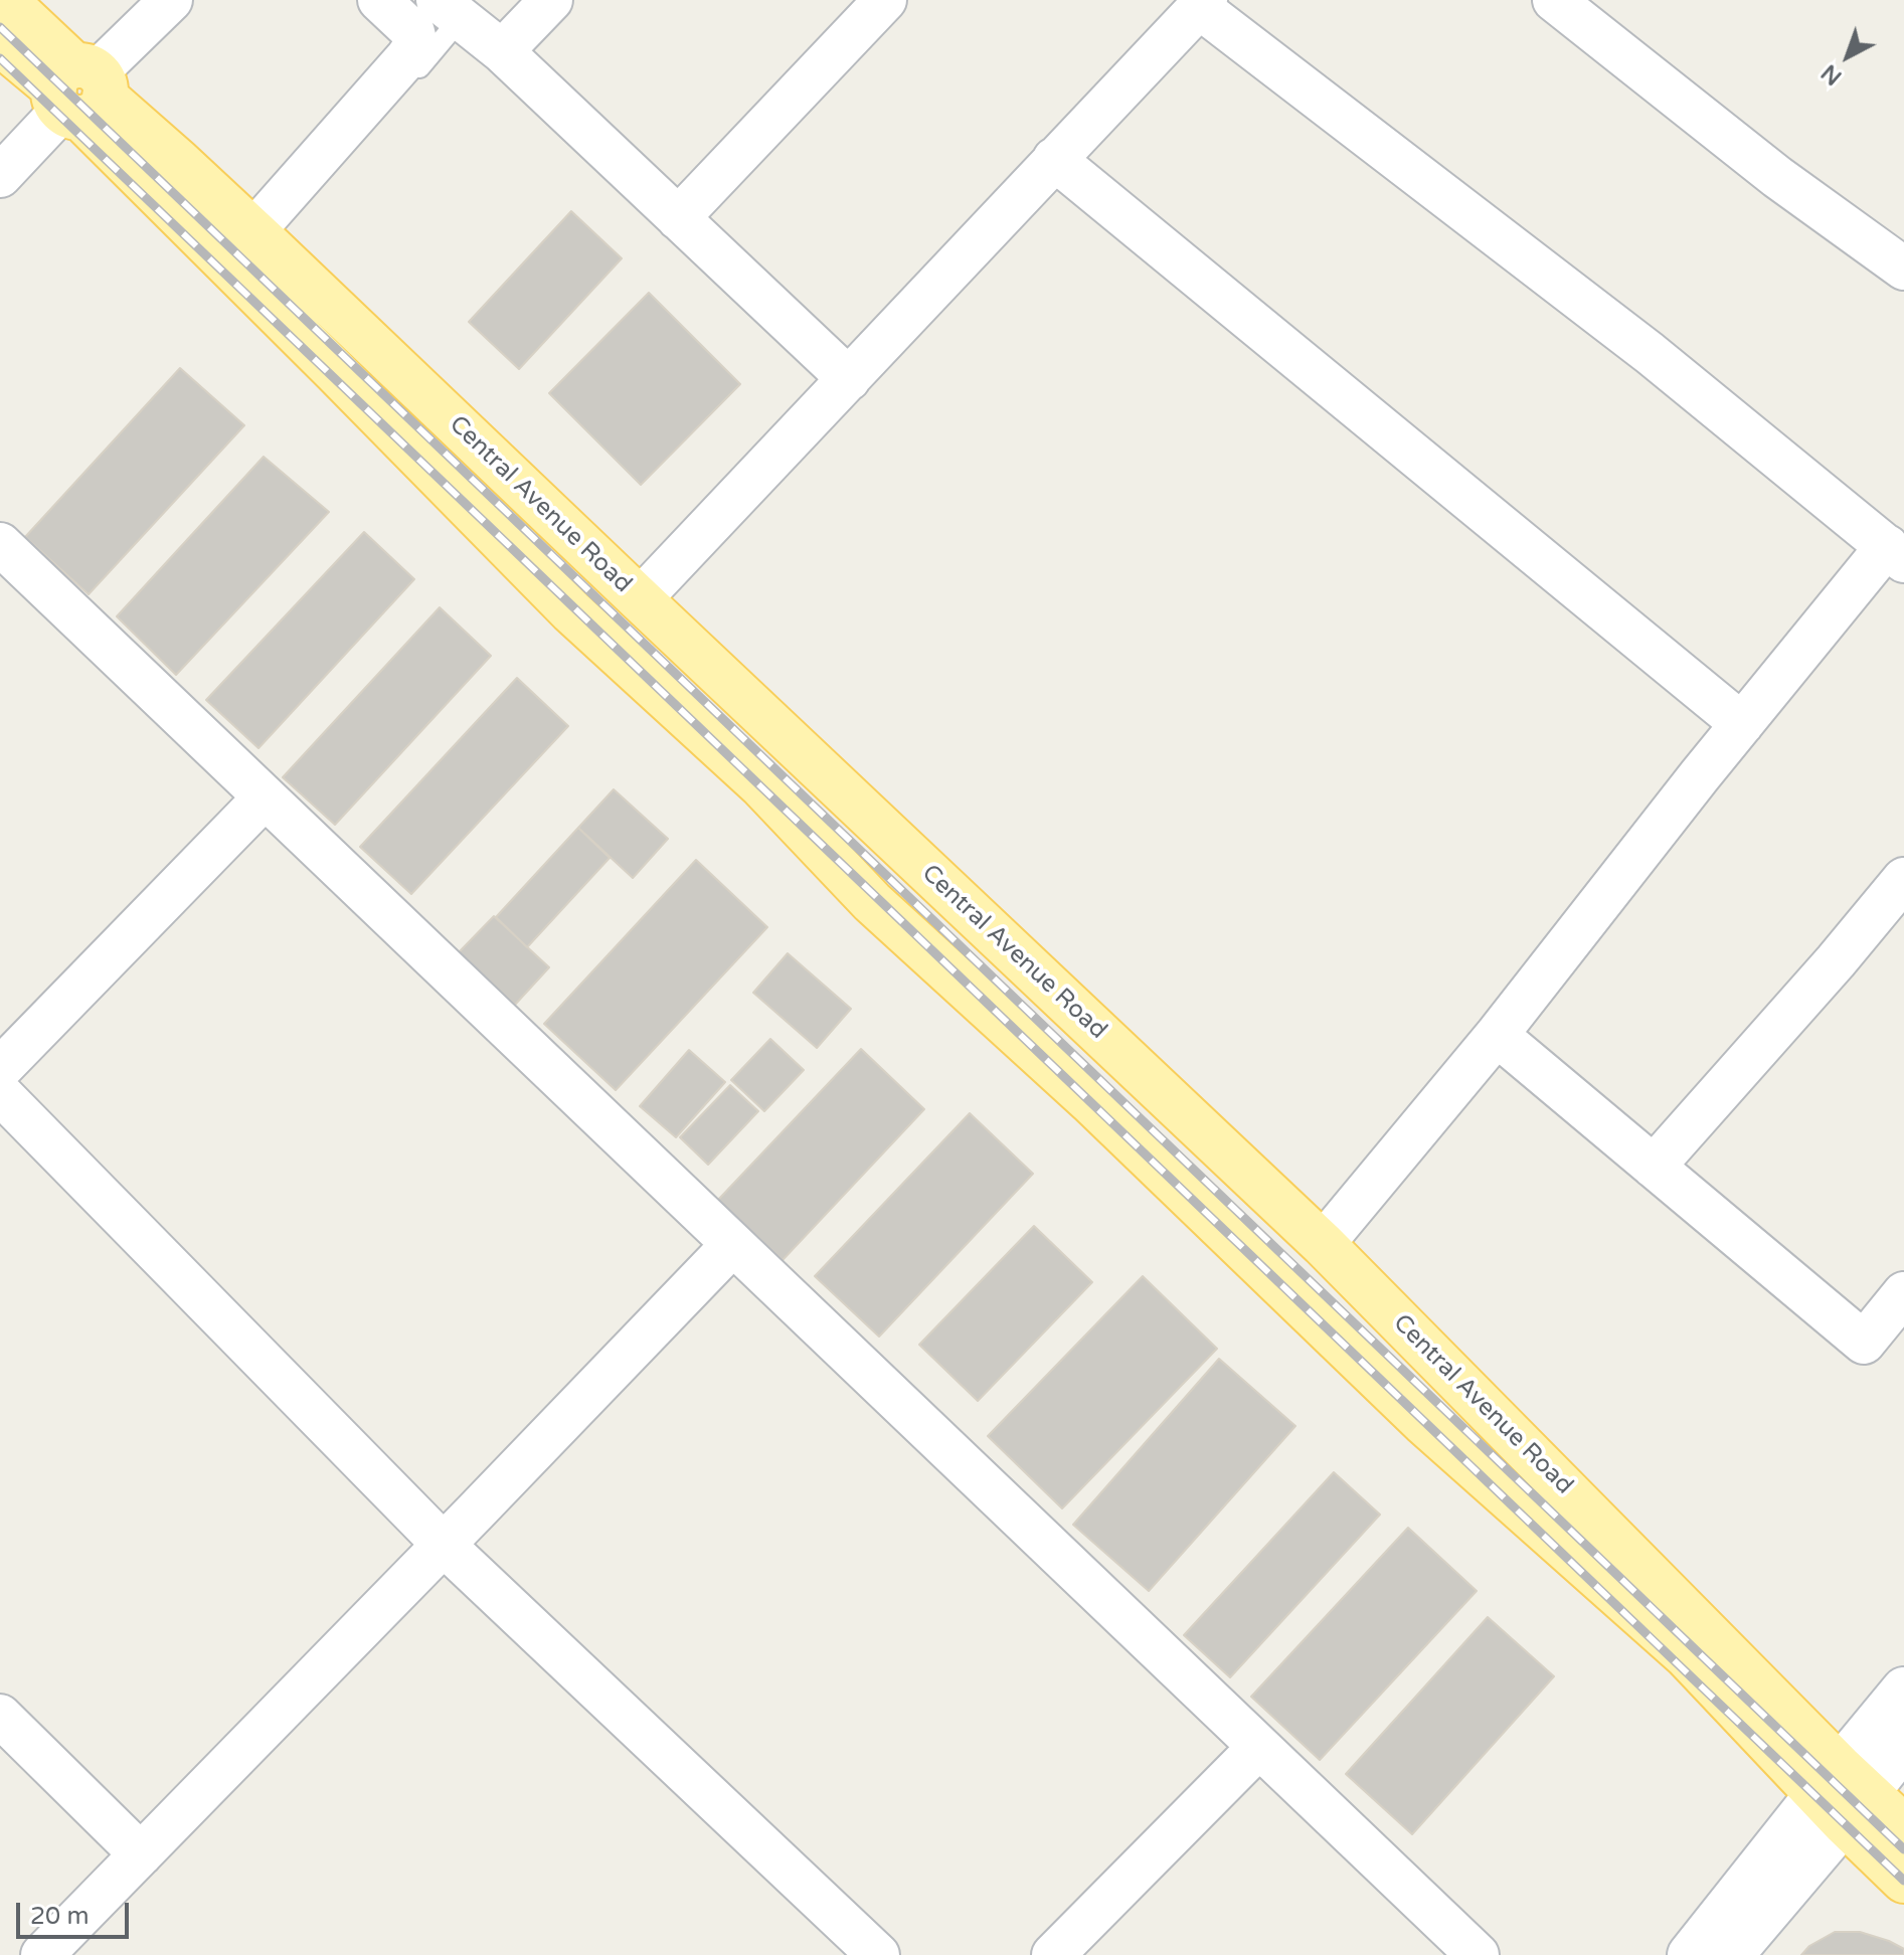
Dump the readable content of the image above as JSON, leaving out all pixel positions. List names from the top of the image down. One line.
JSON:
{"streets":{"main road":["Central Avenue Road"]},"scale_bar":"20 m","north":"bottom left"}
